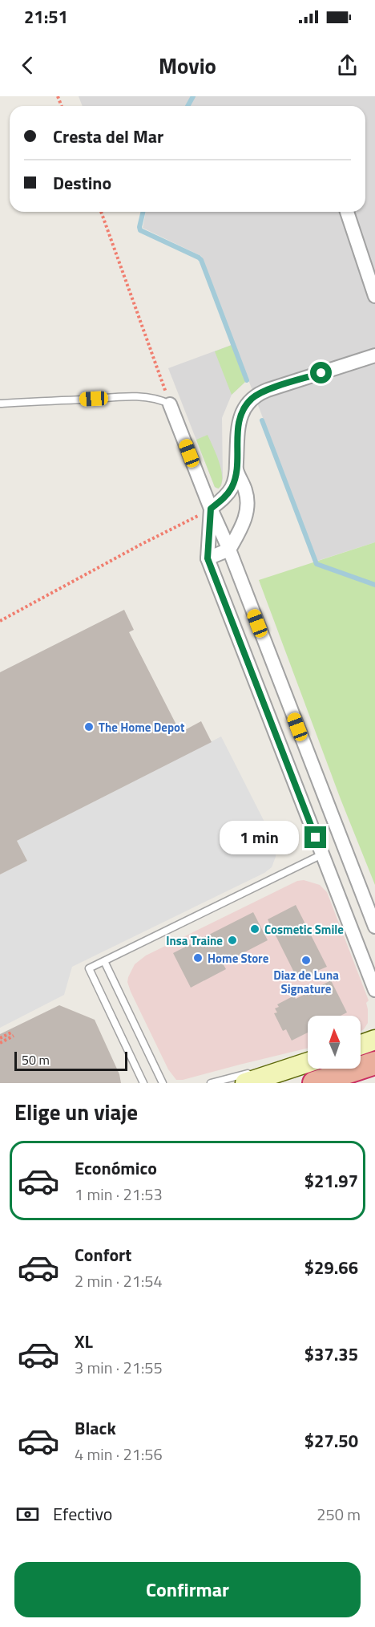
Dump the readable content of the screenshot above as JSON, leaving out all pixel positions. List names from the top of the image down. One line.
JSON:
{"places":["The Home Depot","Cosmetic Smile","Insa Traine","Home Store","Diaz de Luna Signature"],"scale_bar":"50 m","north":"top","page":{"status":"21:51","header":"Movio","banner":["Cresta del Mar","Destino"],"bubble":"1 min","scale":"50 m","heading":"Elige un viaje","list":[{"name":"Económico","note":"1 min · 21:53","value":"$21.97"},{"name":"Confort","note":"2 min · 21:54","value":"$29.66"},{"name":"XL","note":"3 min · 21:55","value":"$37.35"},{"name":"Black","note":"4 min · 21:56","value":"$27.50"}],"pay":["Efectivo","250 m"],"buttons":"Confirmar"}}
